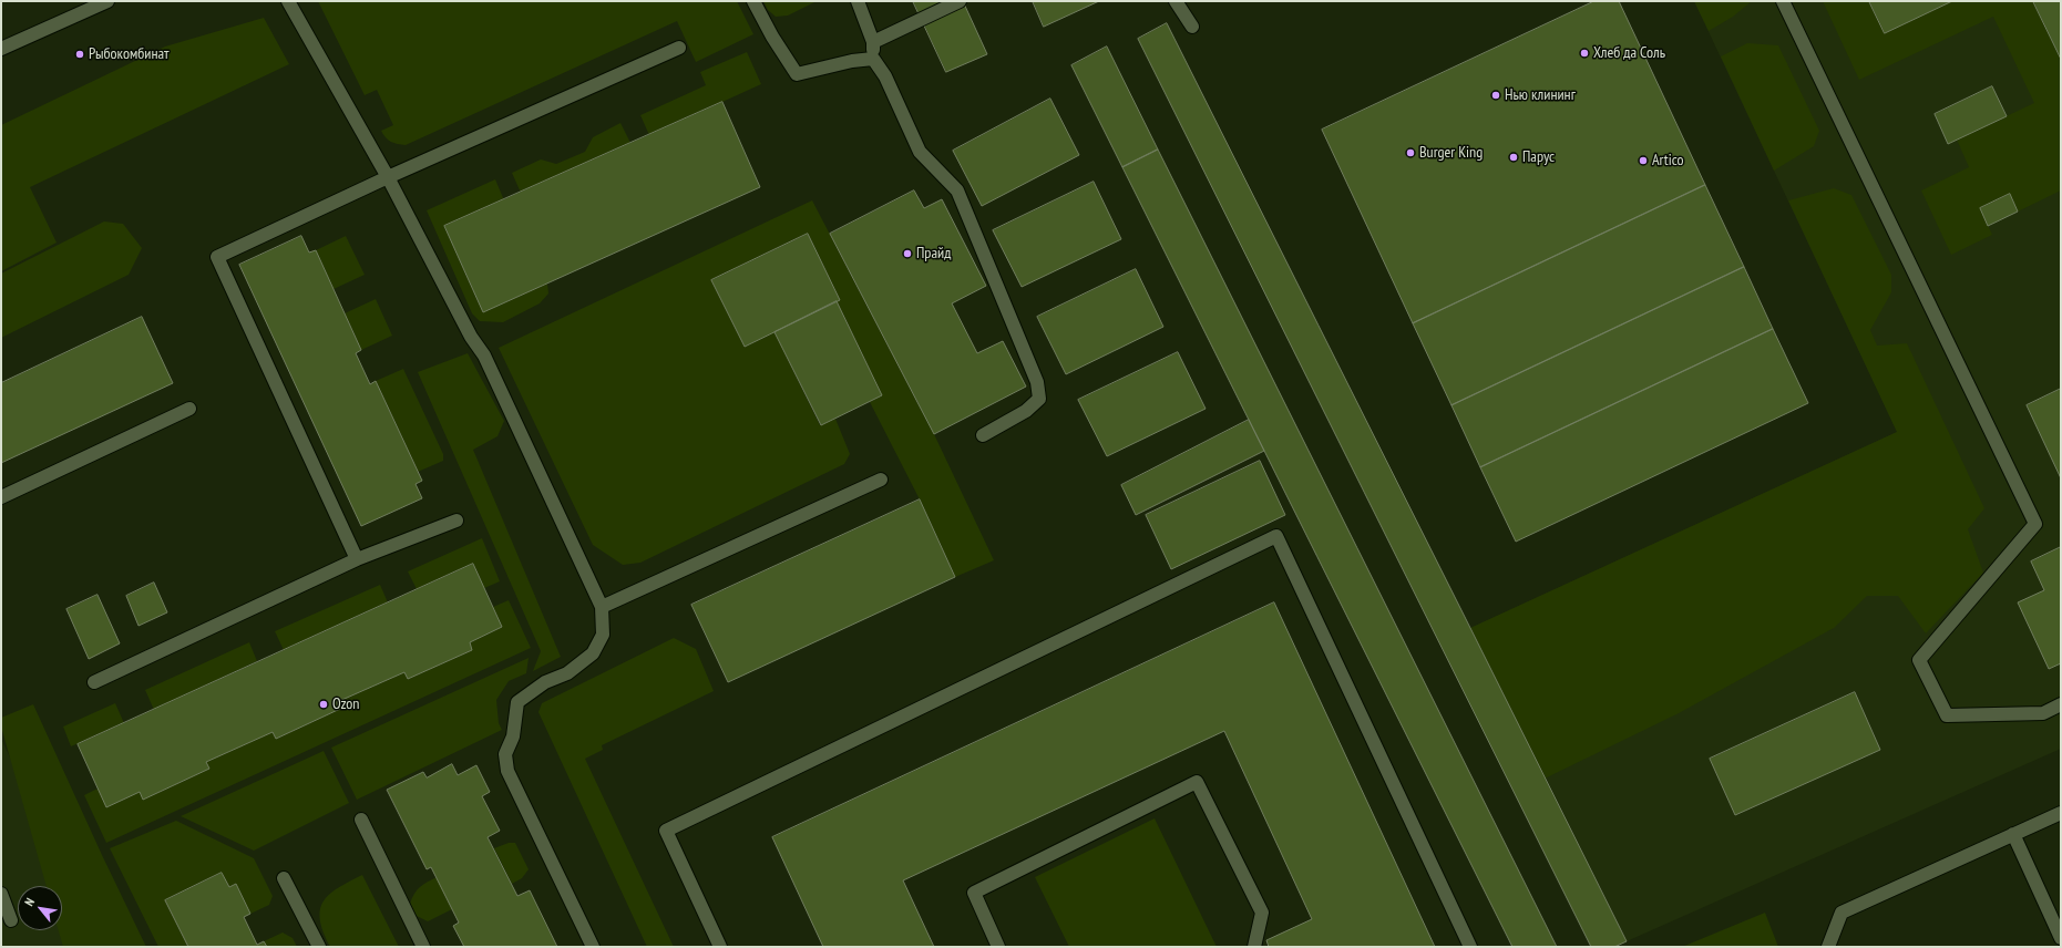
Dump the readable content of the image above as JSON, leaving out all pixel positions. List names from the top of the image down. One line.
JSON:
{"places":["Хлеб да Соль","Рыбокомбинат","Нью клининг","Burger King","Парус","Artico","Прайд","Ozon"],"north":"top left"}
